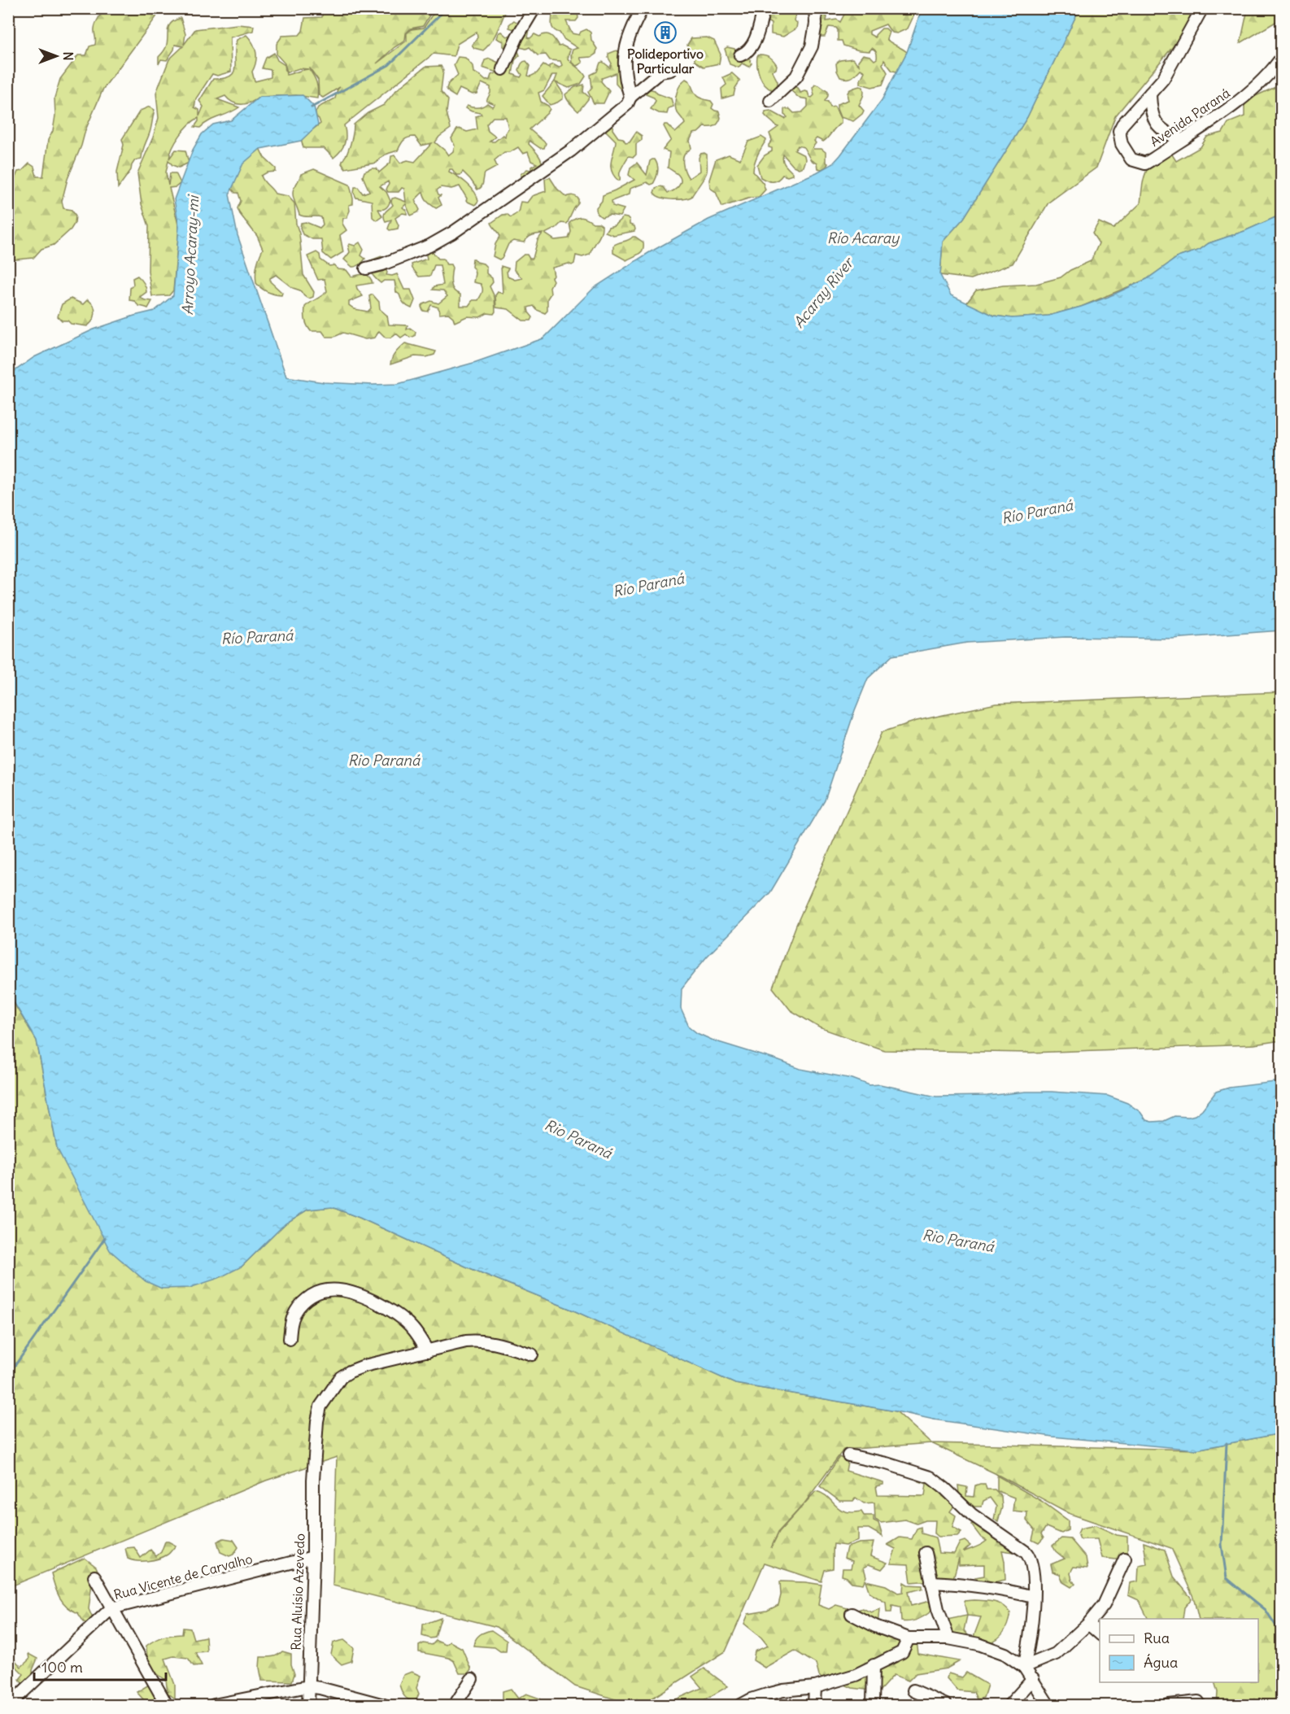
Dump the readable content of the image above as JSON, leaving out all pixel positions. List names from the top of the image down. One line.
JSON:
{"streets":{"street":["Avenida Paraná","Rua Vicente de Carvalho","Rua Aluísio Azevedo"]},"crossings":[["Rua Vicente de Carvalho","Rua Aluísio Azevedo"]],"water":["Río Acaray","Arroyo Acaray-mi","Acaray River","Río Paraná","Rio Paraná"],"places":{"building":["Polideportivo Particular"]},"legend":["Rua","Água"],"scale_bar":"100 m","north":"right"}
